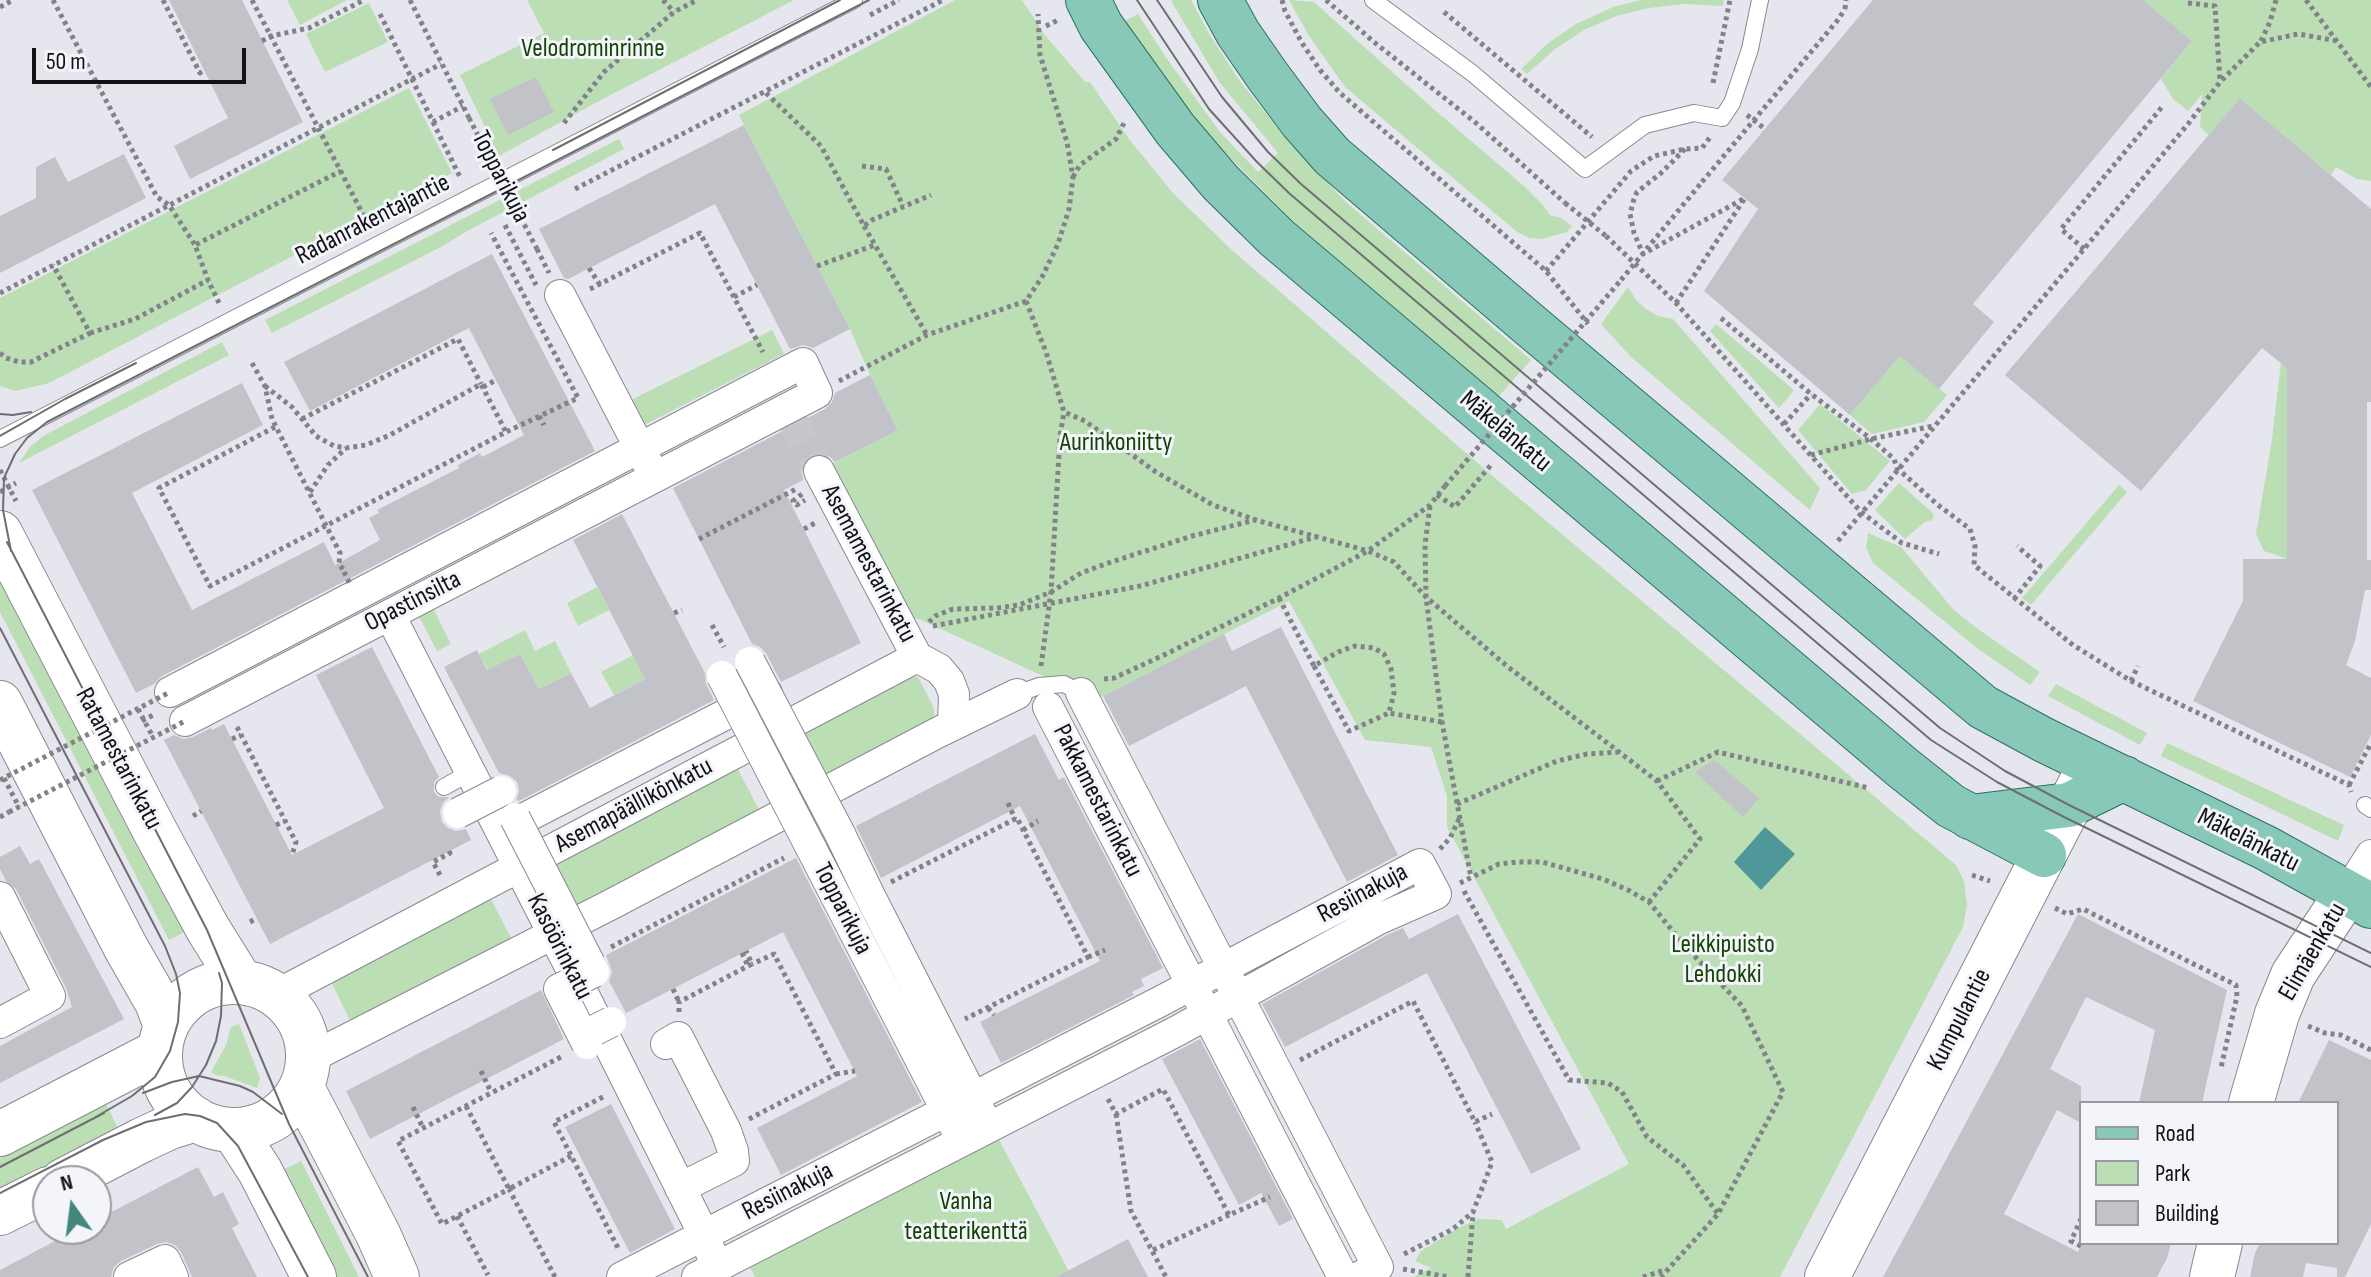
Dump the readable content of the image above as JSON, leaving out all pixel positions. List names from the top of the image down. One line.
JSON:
{"streets":{"main road":["Mäkelänkatu"],"street":["Topparikuja","Asemamestarinkatu","Opastinsilta","Ratamestarinkatu","Pakkamestarinkatu","Asemapäällikönkatu","Resiinakuja","Kasöörinkatu","Elimäenkatu","Kumpulantie"],"lane":["Radanrakentajantie"]},"crossings":[["Topparikuja","Resiinakuja"],["Mäkelänkatu","Elimäenkatu"],["Mäkelänkatu","Kumpulantie"],["Asemamestarinkatu","Asemapäällikönkatu"],["Opastinsilta","Kasöörinkatu"],["Ratamestarinkatu","Asemapäällikönkatu"],["Pakkamestarinkatu","Resiinakuja"],["Asemapäällikönkatu","Kasöörinkatu"],["Resiinakuja","Kasöörinkatu"]],"parks":["Velodrominrinne","Aurinkoniitty","Leikkipuisto Lehdokki","Vanha teatterikenttä"],"legend":["Road","Park","Building"],"scale_bar":"50 m","north":"top"}
